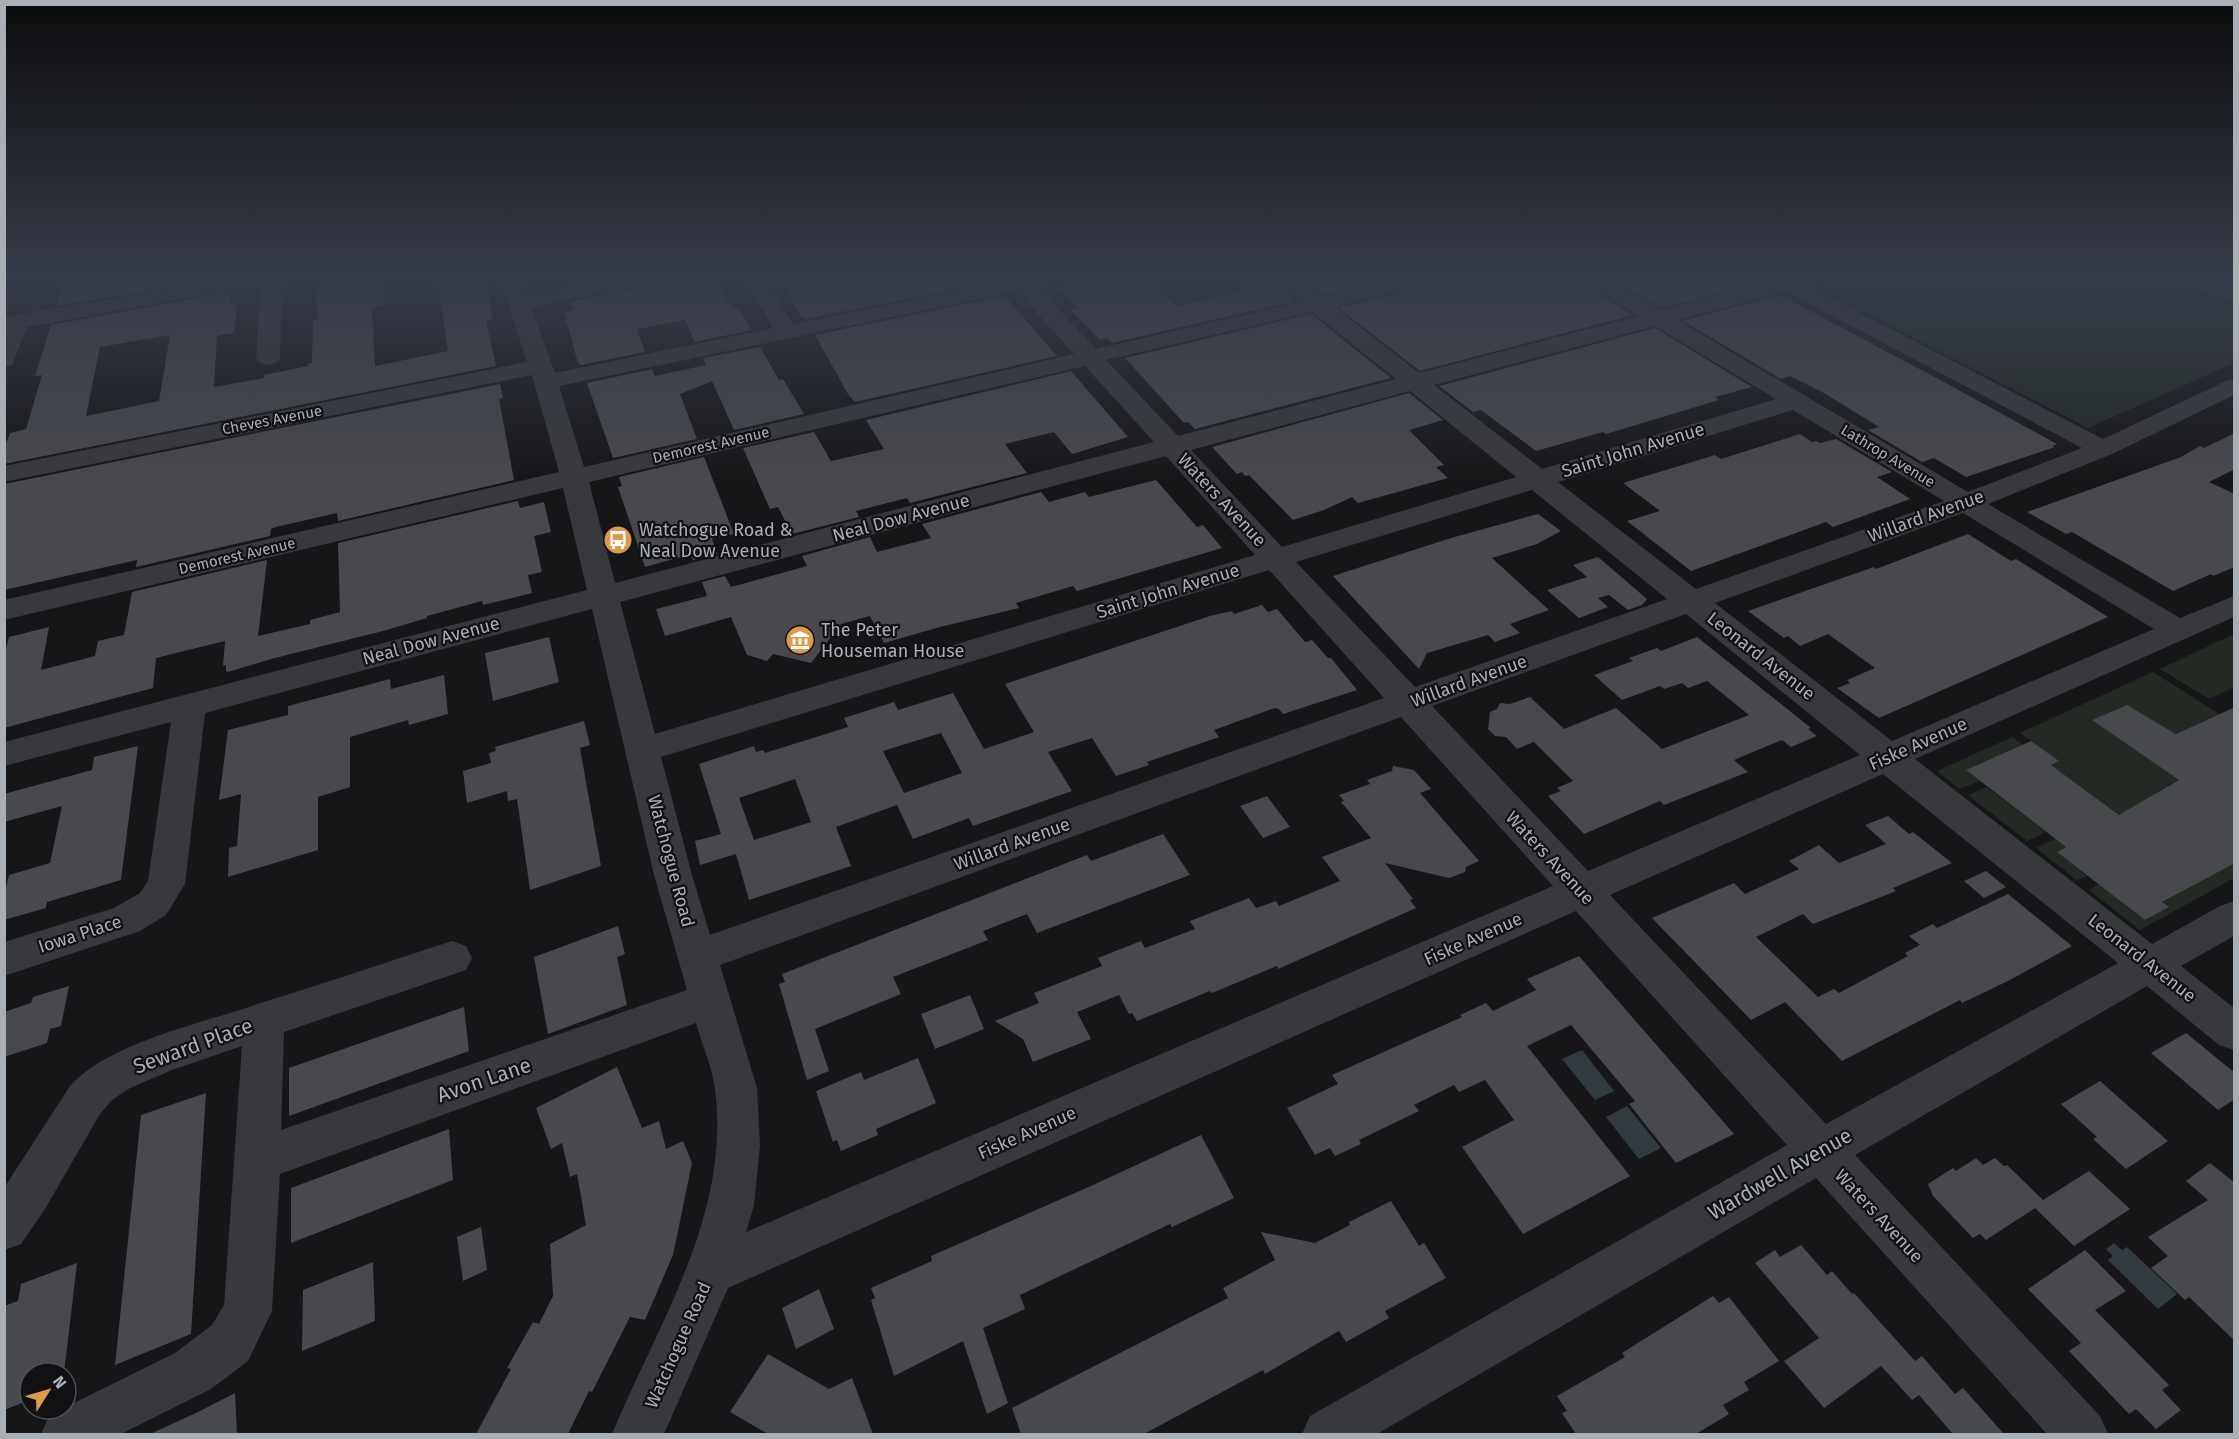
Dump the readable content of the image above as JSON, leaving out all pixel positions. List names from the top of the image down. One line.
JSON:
{"streets":{"street":["Cheves Avenue","Demorest Avenue","Saint John Avenue","Lathrop Avenue","Waters Avenue","Willard Avenue","Neal Dow Avenue","Leonard Avenue","Fiske Avenue","Watchogue Road","Iowa Place","Seward Place","Avon Lane","Wardwell Avenue"]},"crossings":[["Cheves Avenue","Watchogue Road"],["Demorest Avenue","Waters Avenue"],["Demorest Avenue","Watchogue Road"],["Saint John Avenue","Lathrop Avenue"],["Saint John Avenue","Waters Avenue"],["Saint John Avenue","Leonard Avenue"],["Saint John Avenue","Watchogue Road"],["Lathrop Avenue","Willard Avenue"],["Lathrop Avenue","Fiske Avenue"],["Waters Avenue","Willard Avenue"],["Waters Avenue","Neal Dow Avenue"],["Waters Avenue","Fiske Avenue"],["Waters Avenue","Wardwell Avenue"],["Willard Avenue","Leonard Avenue"],["Willard Avenue","Watchogue Road"],["Neal Dow Avenue","Leonard Avenue"],["Neal Dow Avenue","Watchogue Road"],["Neal Dow Avenue","Iowa Place"],["Leonard Avenue","Fiske Avenue"],["Leonard Avenue","Wardwell Avenue"],["Fiske Avenue","Watchogue Road"],["Watchogue Road","Avon Lane"]],"places":{"bus stop":["Watchogue Road & Neal Dow Avenue"],"museum":["The Peter Houseman House"]},"north":"top right"}
